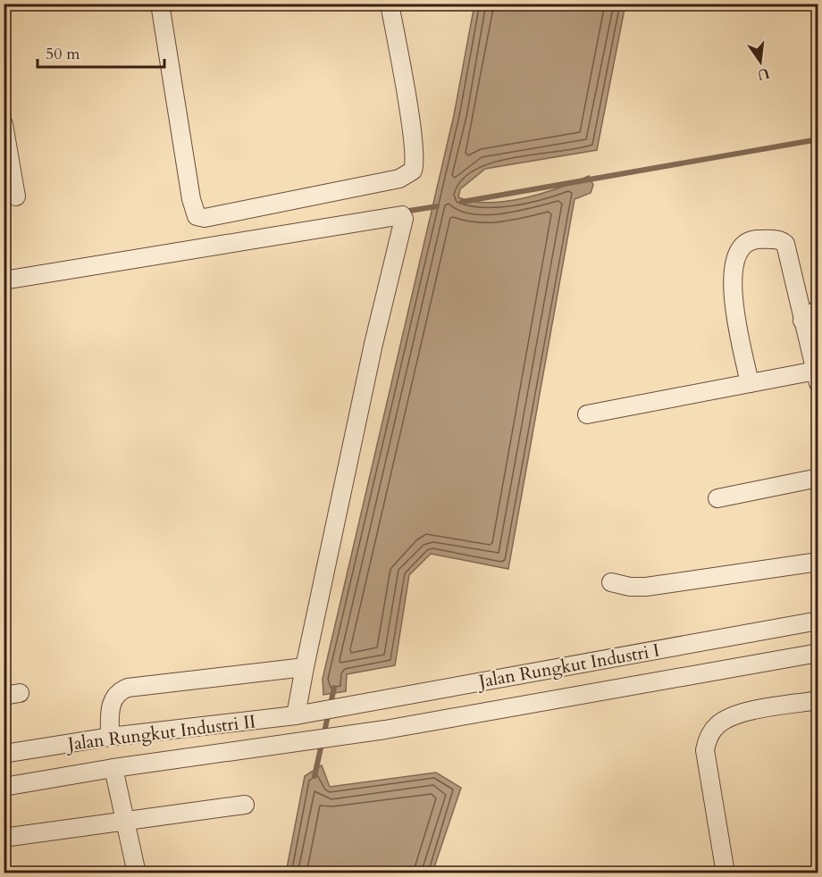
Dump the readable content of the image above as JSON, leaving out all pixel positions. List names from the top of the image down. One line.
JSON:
{"streets":{"street":["Jalan Rungkut Industri I","Jalan Rungkut Industri II"]},"crossings":[["Jalan Rungkut Industri I","Jalan Rungkut Industri II"]],"scale_bar":"50 m","north":"bottom"}
